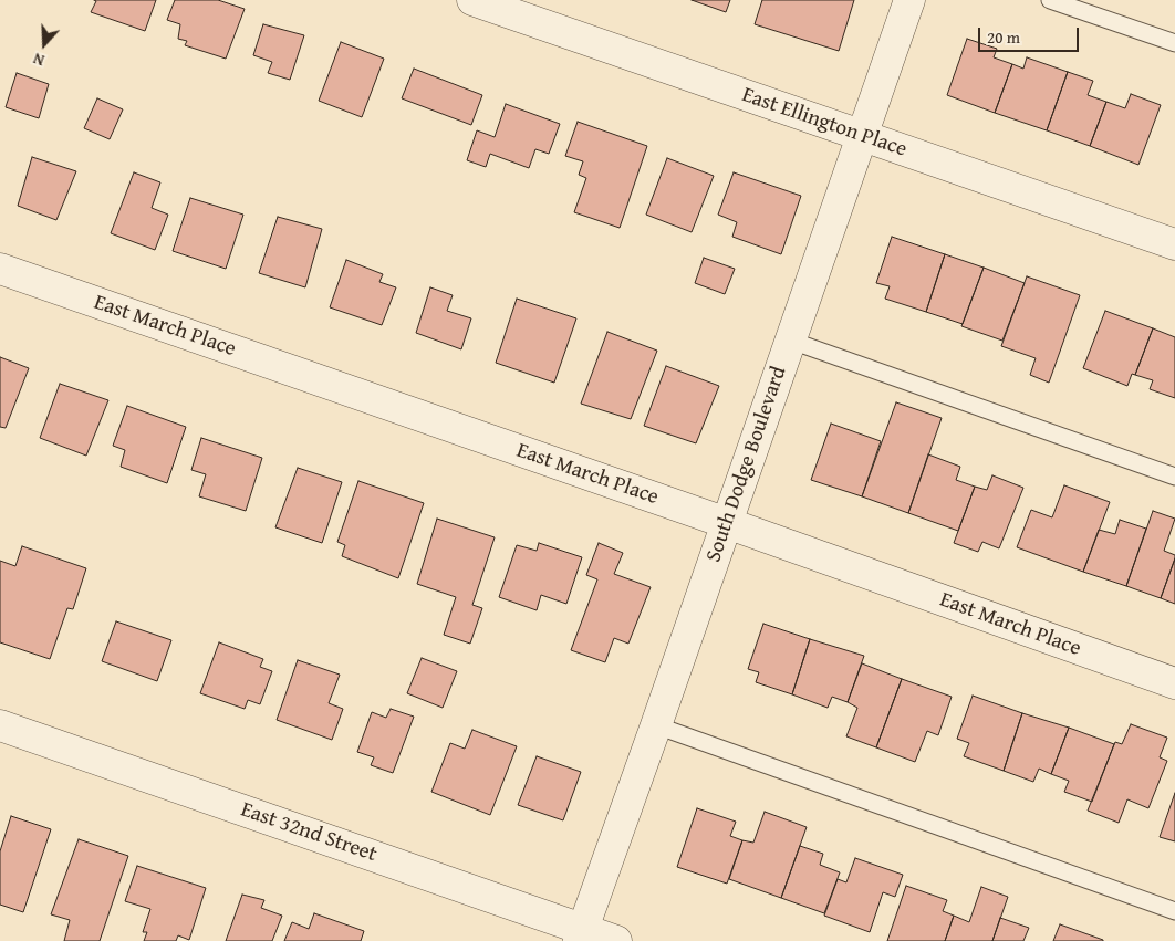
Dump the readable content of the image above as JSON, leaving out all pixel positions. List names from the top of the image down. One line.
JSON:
{"streets":{"street":["East Ellington Place","East March Place","South Dodge Boulevard","East 32nd Street"]},"crossings":[["East Ellington Place","South Dodge Boulevard"],["East March Place","South Dodge Boulevard"],["South Dodge Boulevard","East 32nd Street"]],"scale_bar":"20 m","north":"bottom"}
